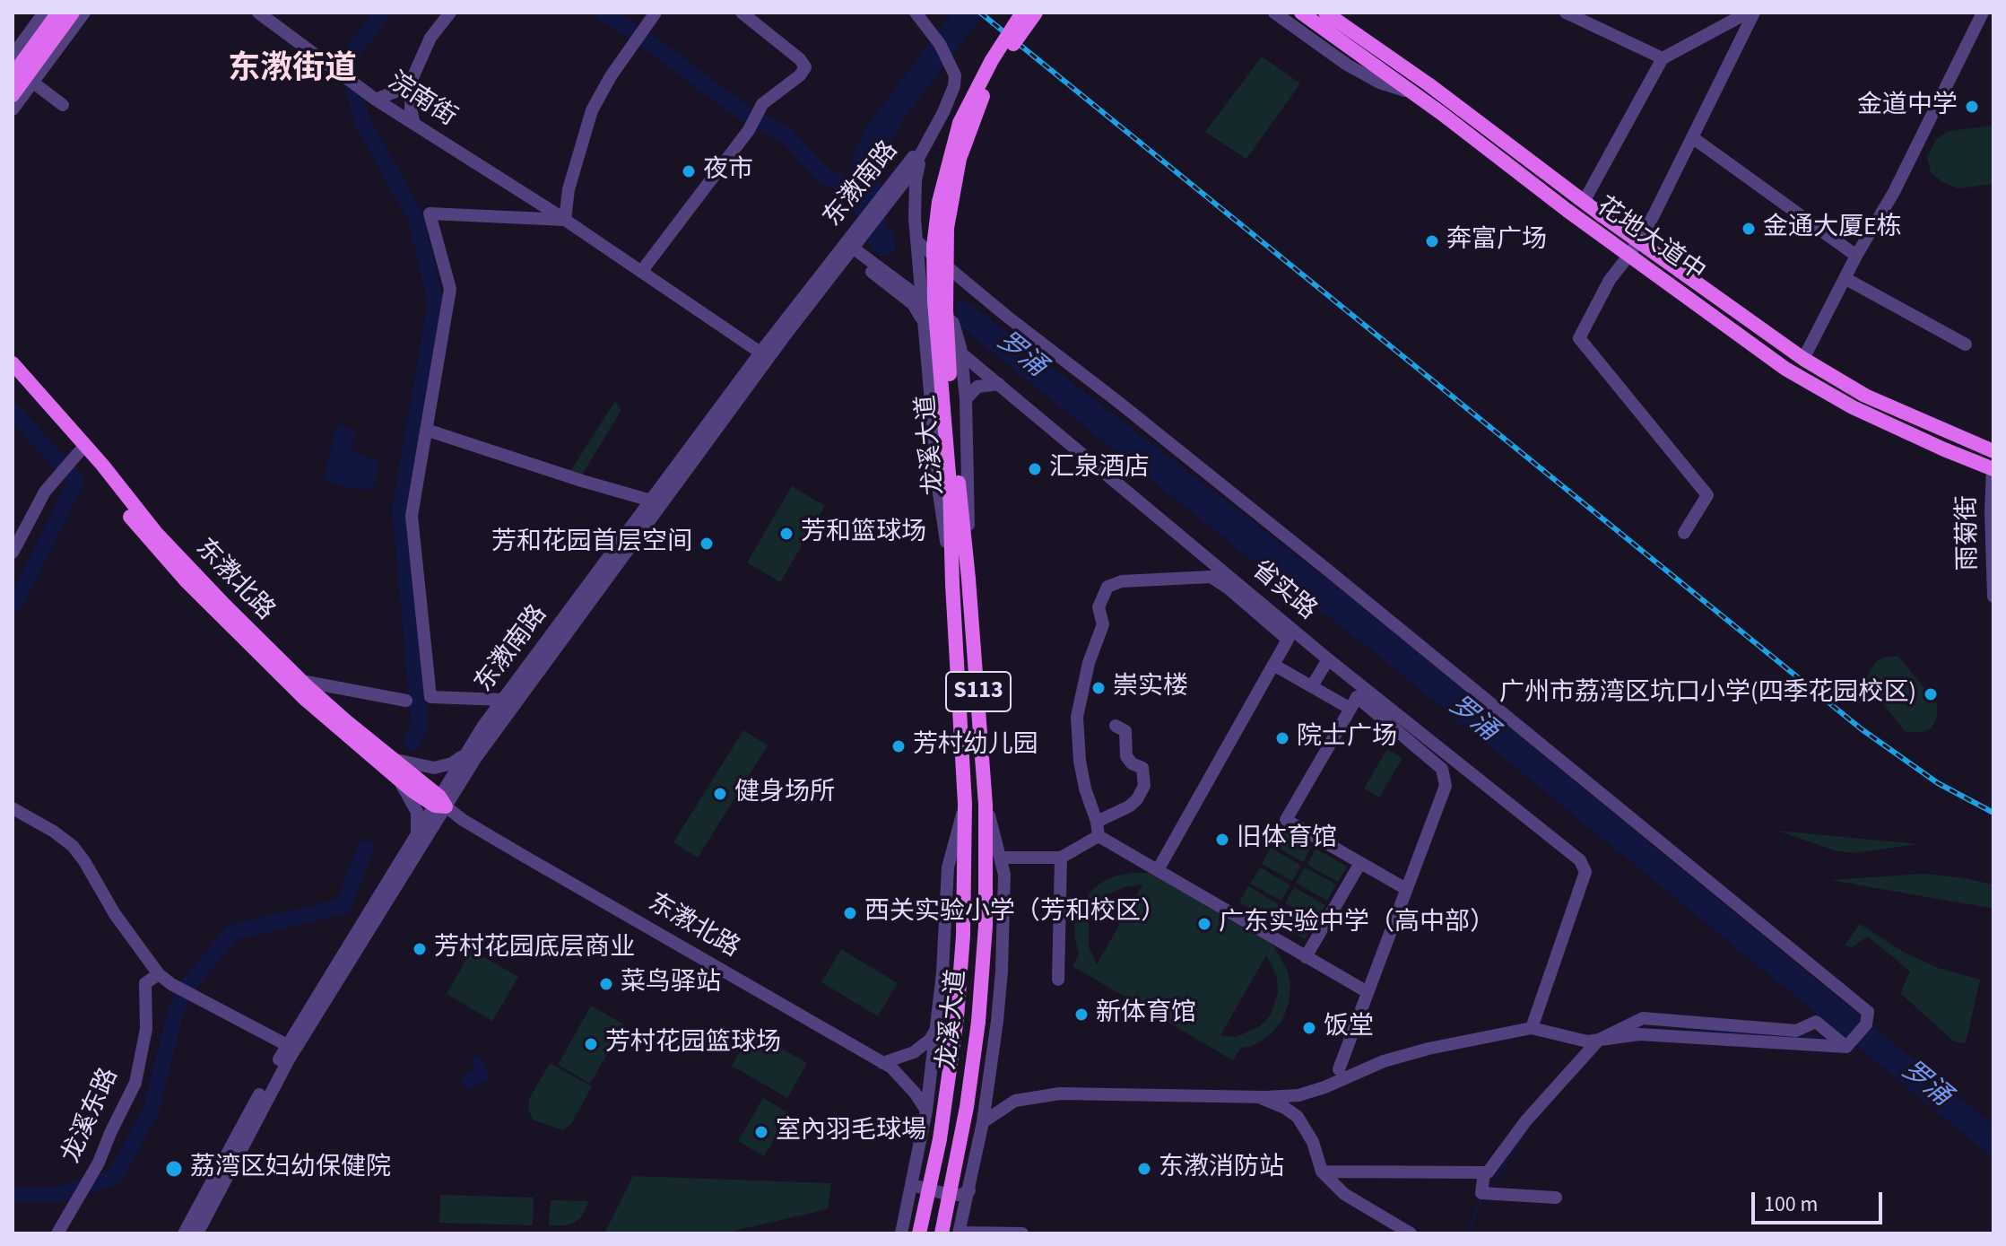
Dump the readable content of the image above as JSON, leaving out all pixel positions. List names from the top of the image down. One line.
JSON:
{"streets":{"main road":["花地大道中","龙溪大道","东漖北路","S113"],"street":["浣南街","东漖南路","雨菊街","省实路","龙溪东路"]},"crossings":[["浣南街","东漖南路"],["东漖南路","东漖北路"],["花地大道中","雨菊街"]],"districts":["东漖街道"],"water":["罗涌"],"places":["金道中学","夜市","金通大厦E栋","奔富广场","汇泉酒店","芳和篮球场","芳和花园首层空间","崇实楼","广州市荔湾区坑口小学(四季花园校区)","院士广场","芳村幼儿园","健身场所","旧体育馆","西关实验小学（芳和校区）","广东实验中学（高中部）","芳村花园底层商业","菜鸟驿站","新体育馆","饭堂","芳村花园篮球场","室內羽毛球場","荔湾区妇幼保健院","东漖消防站"],"scale_bar":"100 m"}
